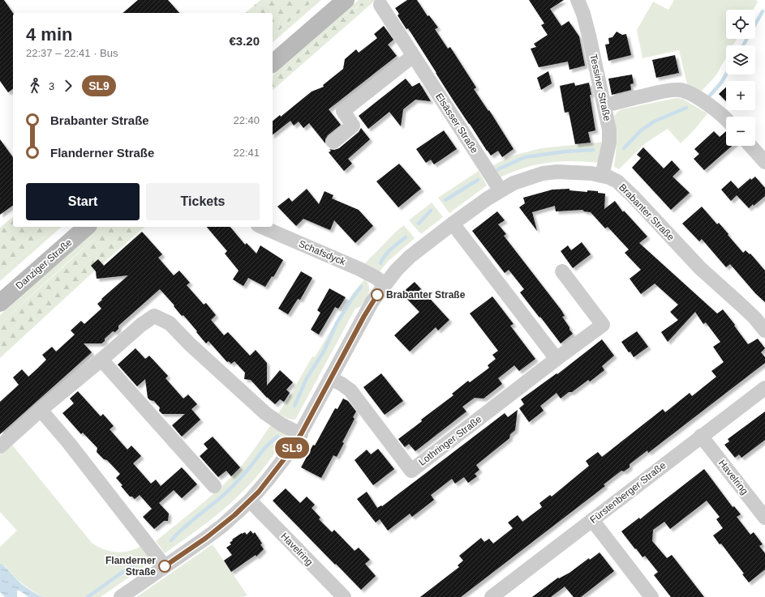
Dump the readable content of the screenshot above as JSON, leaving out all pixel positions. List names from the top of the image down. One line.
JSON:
{"streets":{"street":["Tessiner Straße","Elsässer Straße","Brabanter Straße","Schafsdyck","Danziger Straße","Lothringer Straße","Havelring","Fürstenberger Straße"]},"crossings":[["Tessiner Straße","Brabanter Straße"],["Elsässer Straße","Brabanter Straße"],["Brabanter Straße","Schafsdyck"],["Brabanter Straße","Lothringer Straße"],["Brabanter Straße","Havelring"],["Havelring","Fürstenberger Straße"]],"places":["Brabanter Straße","Flanderner Straße"],"lines":["bus line SL9"],"page":{"on_map":"SL9","map_buttons":["+","−"],"heading":["4 min","22:37 – 22:41 · Bus","€3.20"],"legs":["3","SL9"],"list":[{"name":"Brabanter Straße","value":"22:40"},{"name":"Flanderner Straße","value":"22:41"}],"buttons":["Start","Tickets"]}}
